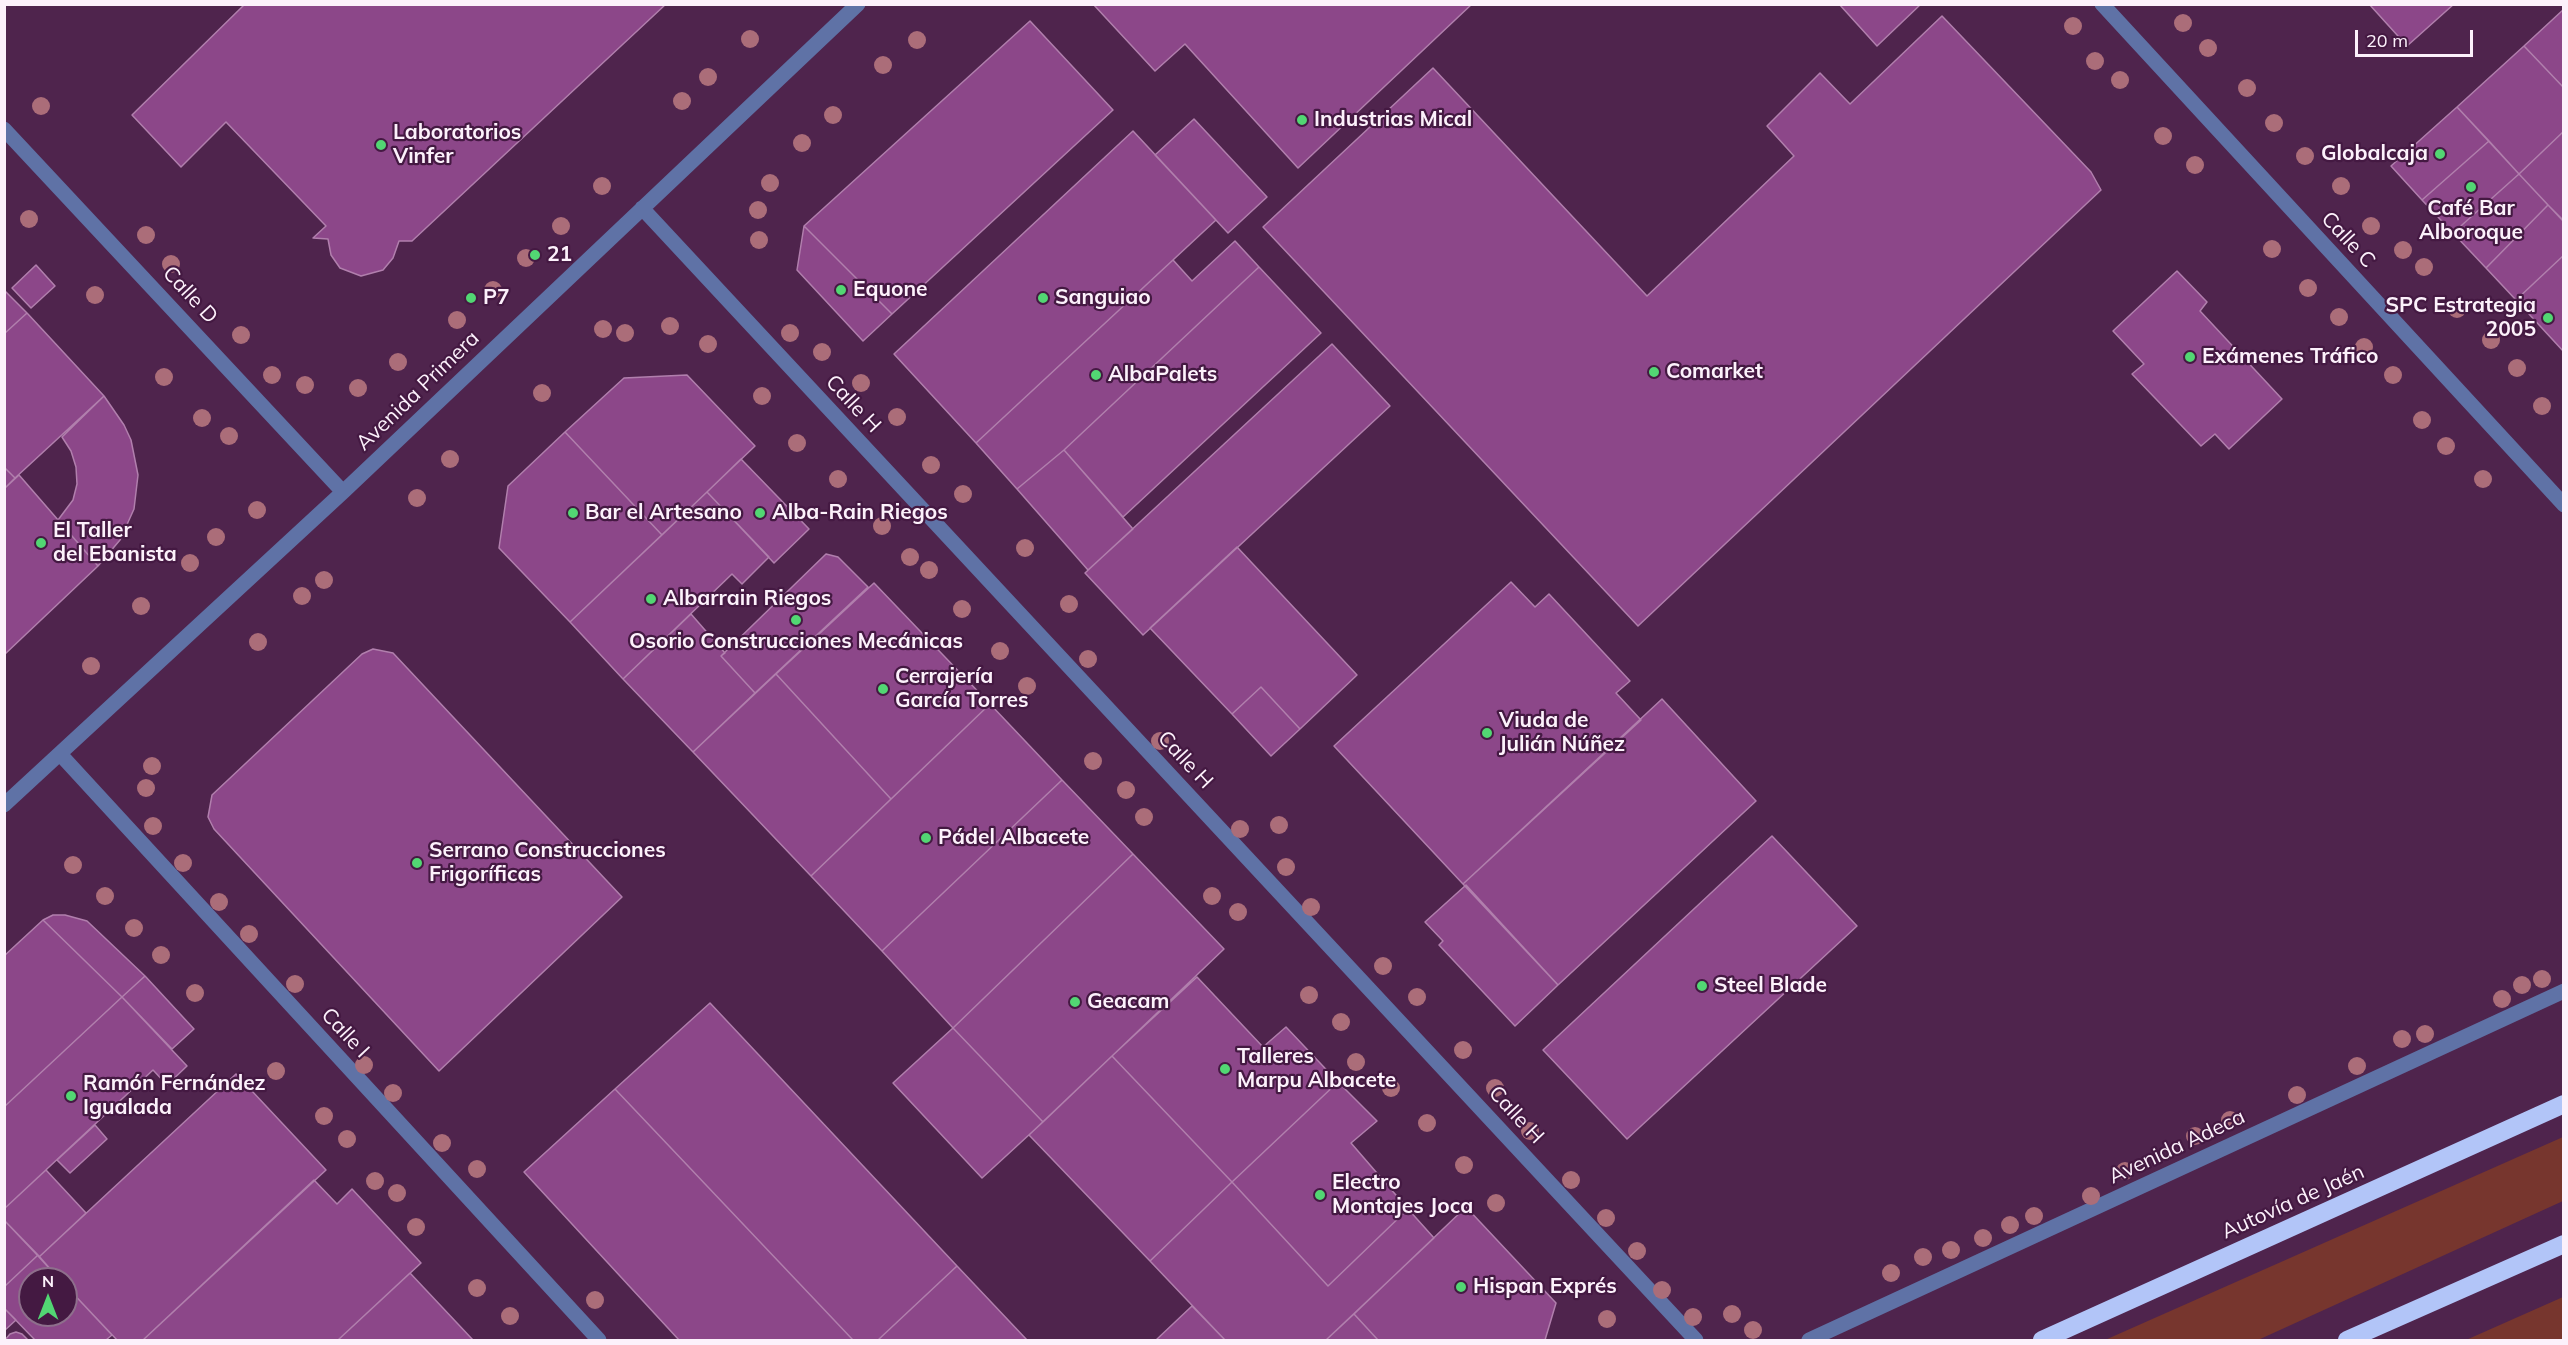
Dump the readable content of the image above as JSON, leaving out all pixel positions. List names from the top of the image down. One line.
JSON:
{"streets":{"highway":["Autovía de Jaén"],"street":["Calle C","Calle D","Avenida Primera","Calle H","Calle I","Avenida Adeca"]},"crossings":[["Calle D","Avenida Primera"],["Avenida Primera","Calle H"],["Avenida Primera","Calle I"]],"places":["Industrias Mical","Laboratorios Vinfer","Globalcaja","Café Bar Alboroque","21","Equone","P7","Sanguiao","SPC Estrategia 2005","Exámenes Tráfico","Comarket","AlbaPalets","Bar el Artesano","Alba-Rain Riegos","El Taller del Ebanista","Albarrain Riegos","Osorio Construcciones Mecánicas","Cerrajería García Torres","Viuda de Julián Núñez","Pádel Albacete","Serrano Construcciones Frigoríficas","Steel Blade","Geacam","Talleres Marpu Albacete","Ramón Fernández Igualada","Electro Montajes Joca","Hispan Exprés"],"scale_bar":"20 m","north":"top"}
